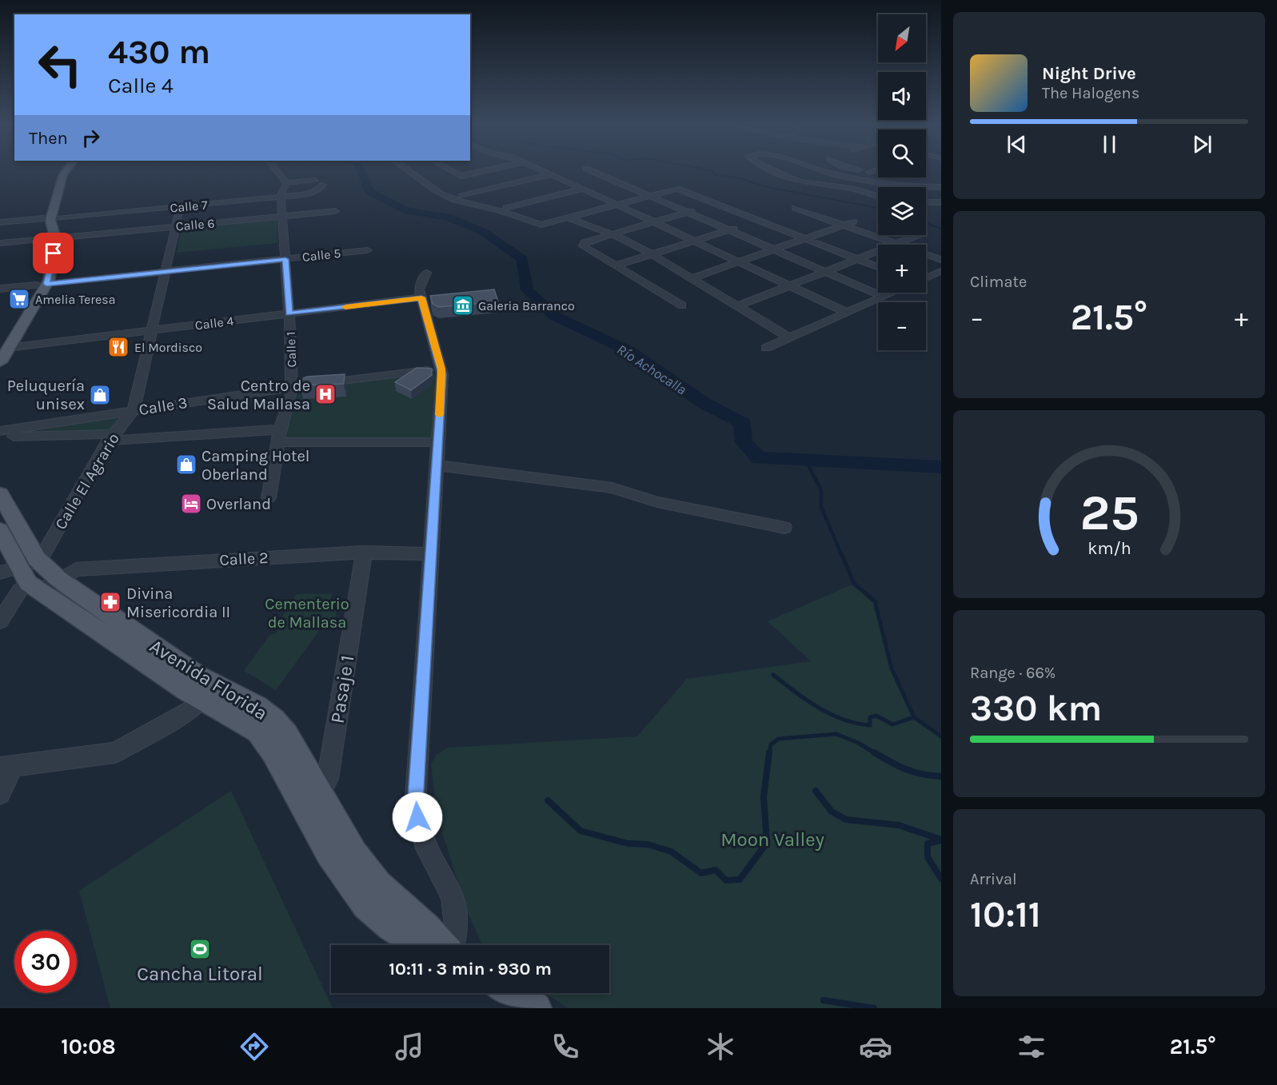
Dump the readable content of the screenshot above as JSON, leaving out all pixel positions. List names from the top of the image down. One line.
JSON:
{"streets":{"main road":["Avenida Florida"],"street":["Calle 7","Calle 6","Calle 5","Calle 4","Calle 1","Calle 3","Calle El Agrario","Calle 2","Pasaje 1"]},"crossings":[["Calle 7","Calle 1"],["Calle 7","Calle El Agrario"],["Calle 6","Calle 1"],["Calle 6","Calle El Agrario"],["Calle 5","Calle 1"],["Calle 5","Calle El Agrario"],["Calle 4","Calle 1"],["Calle 4","Calle El Agrario"],["Calle 1","Calle 3"],["Calle 3","Calle El Agrario"],["Calle El Agrario","Calle 2"],["Calle El Agrario","Avenida Florida"],["Calle 2","Avenida Florida"],["Calle 2","Pasaje 1"],["Avenida Florida","Pasaje 1"]],"water":["Río Achocalla"],"parks":["Cementerio de Mallasa","Moon Valley"],"places":{"supermarket":["Amelia Teresa"],"museum":["Galeria Barranco"],"restaurant":["El Mordisco"],"hospital":["Centro de Salud Mallasa"],"shop":["Peluquería unisex","Camping Hotel Oberland"],"hotel":["Overland"],"pharmacy":["Divina Misericordia II"],"sports":["Cancha Litoral"]},"north":"bottom left","page":{"map_buttons":["+","−"],"turn":["430 m","Calle 4"],"song":["Night Drive","The Halogens"],"then":"Then","tile":["Climate",["Range · 66%","330 km"],["Arrival","10:11"]],"heat":["−","21.5°","+"],"limit":"30","trip":"10:11 · 3 min · 930 m","tabs":["10:08","21.5°"],"gauge":["25","km/h"]}}
